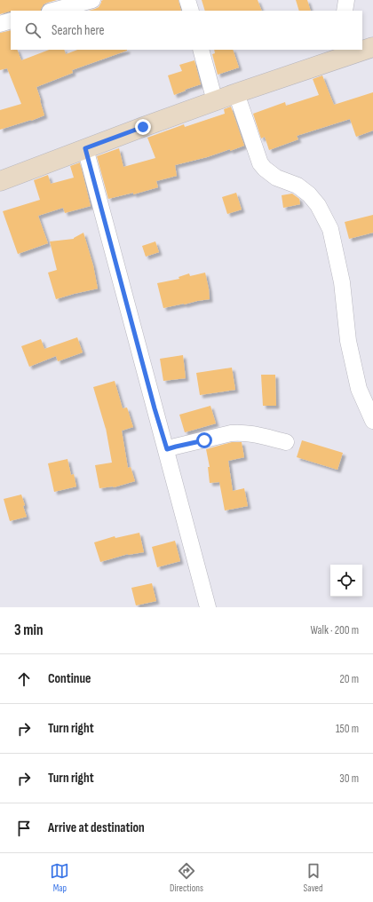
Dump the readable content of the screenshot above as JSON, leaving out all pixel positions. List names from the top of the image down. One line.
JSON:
{"page":{"search":"Search here","heading":["3 min","Walk · 200 m"],"list":[["Continue","20 m"],["Turn right","150 m"],["Turn right","30 m"],"Arrive at destination"],"nav":["Map","Directions","Saved"]}}
